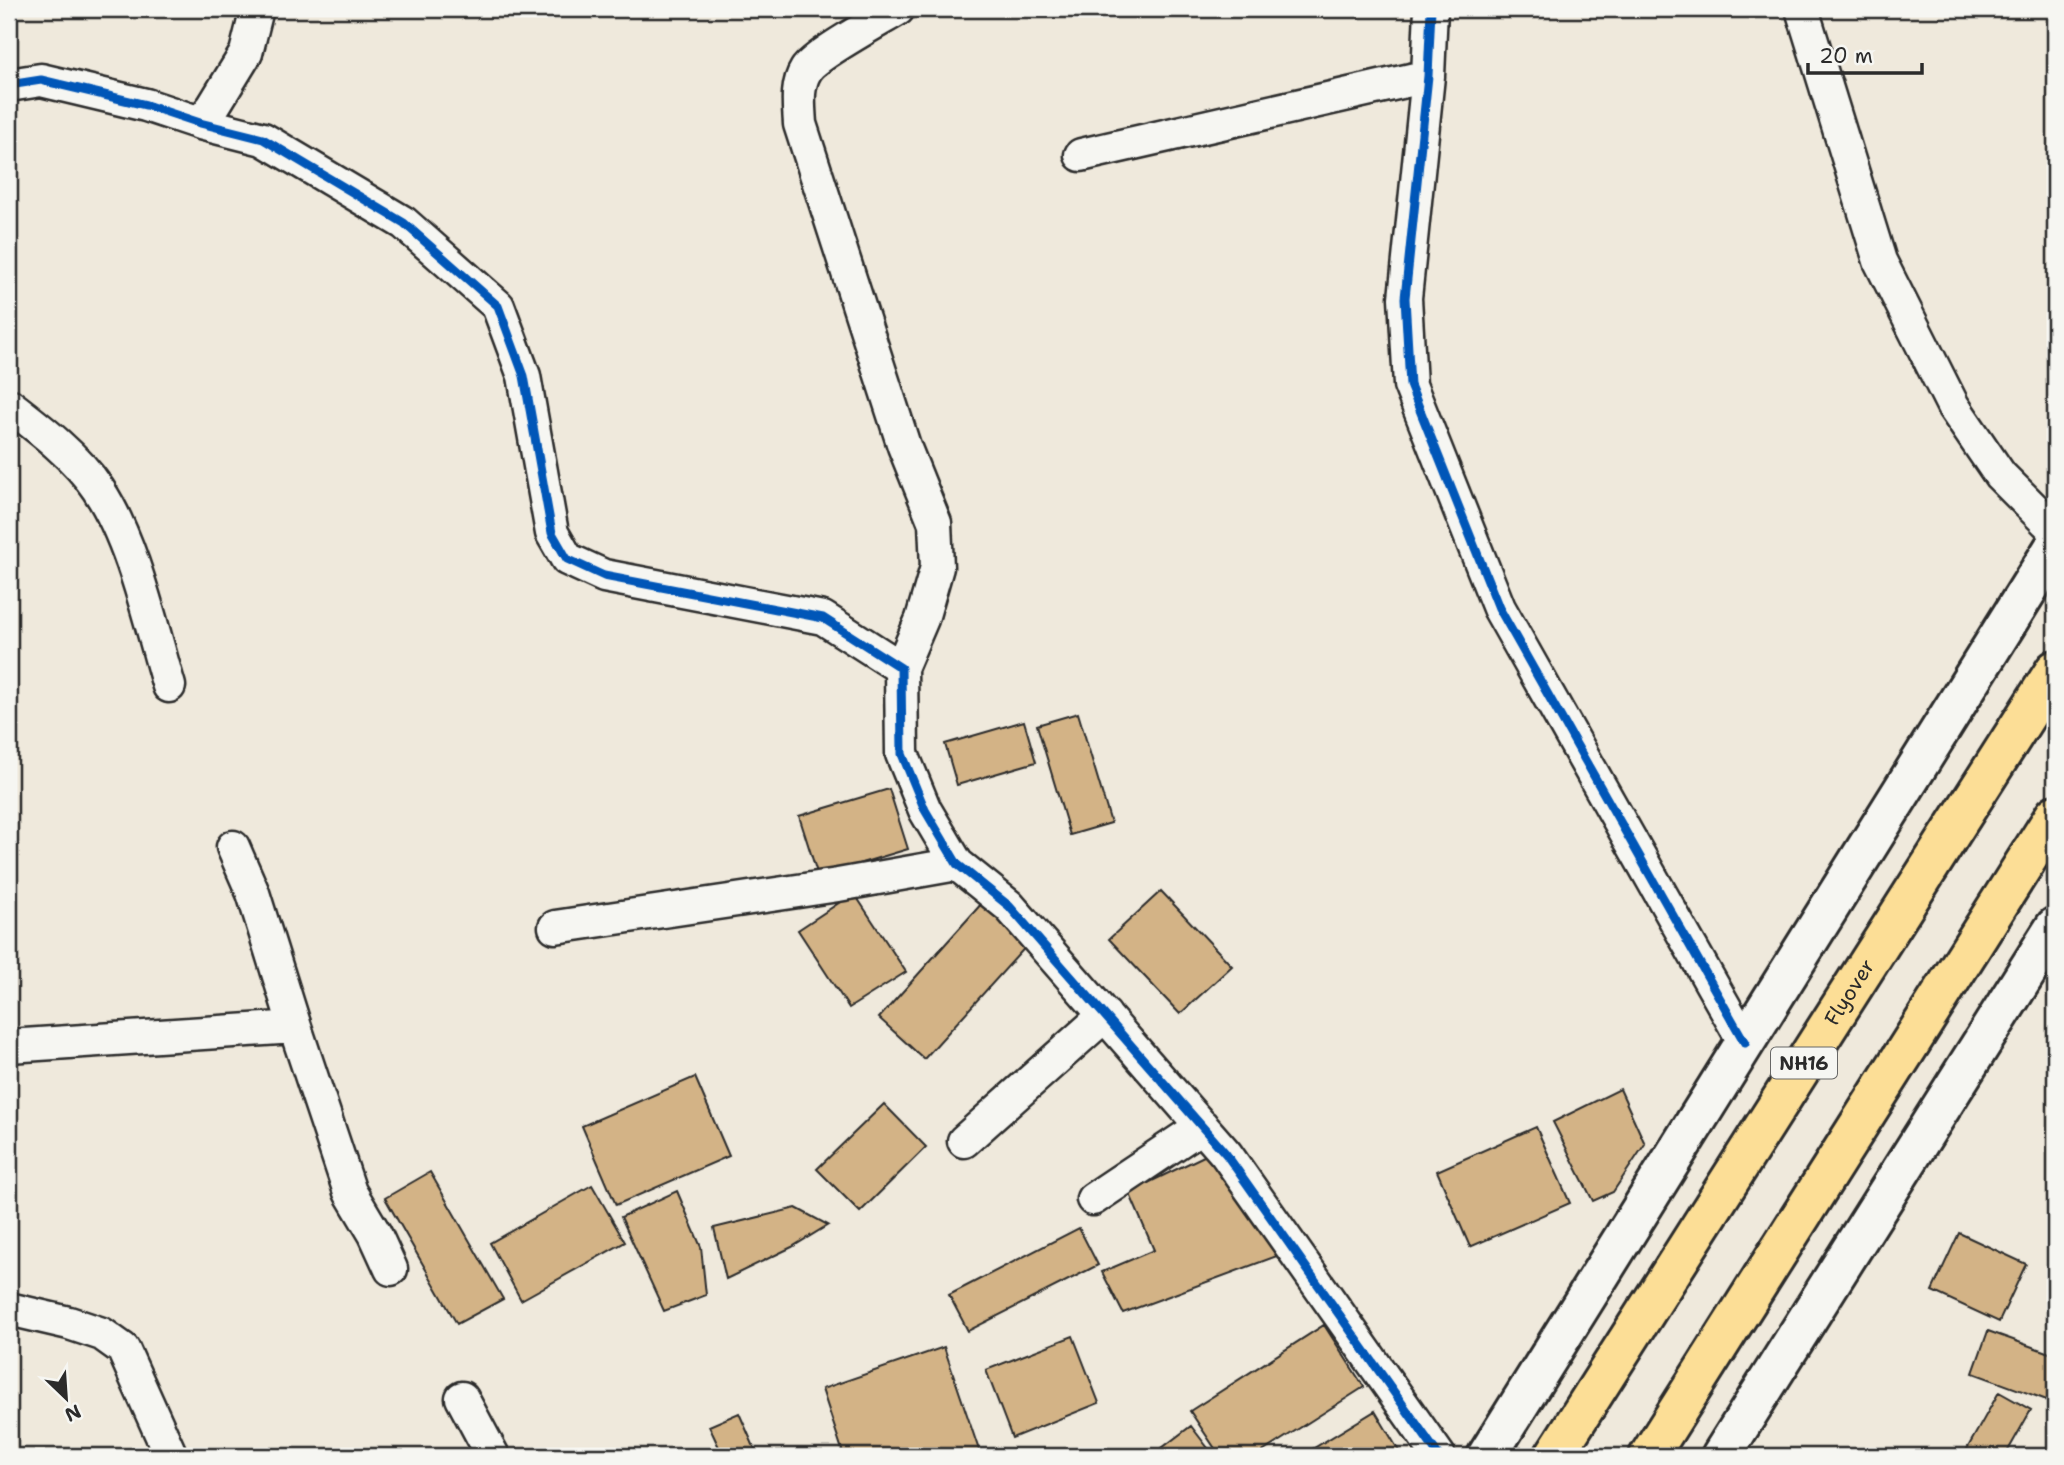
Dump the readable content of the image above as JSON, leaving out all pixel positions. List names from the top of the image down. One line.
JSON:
{"streets":{"highway":["Flyover","NH16"]},"scale_bar":"20 m","north":"bottom right"}
